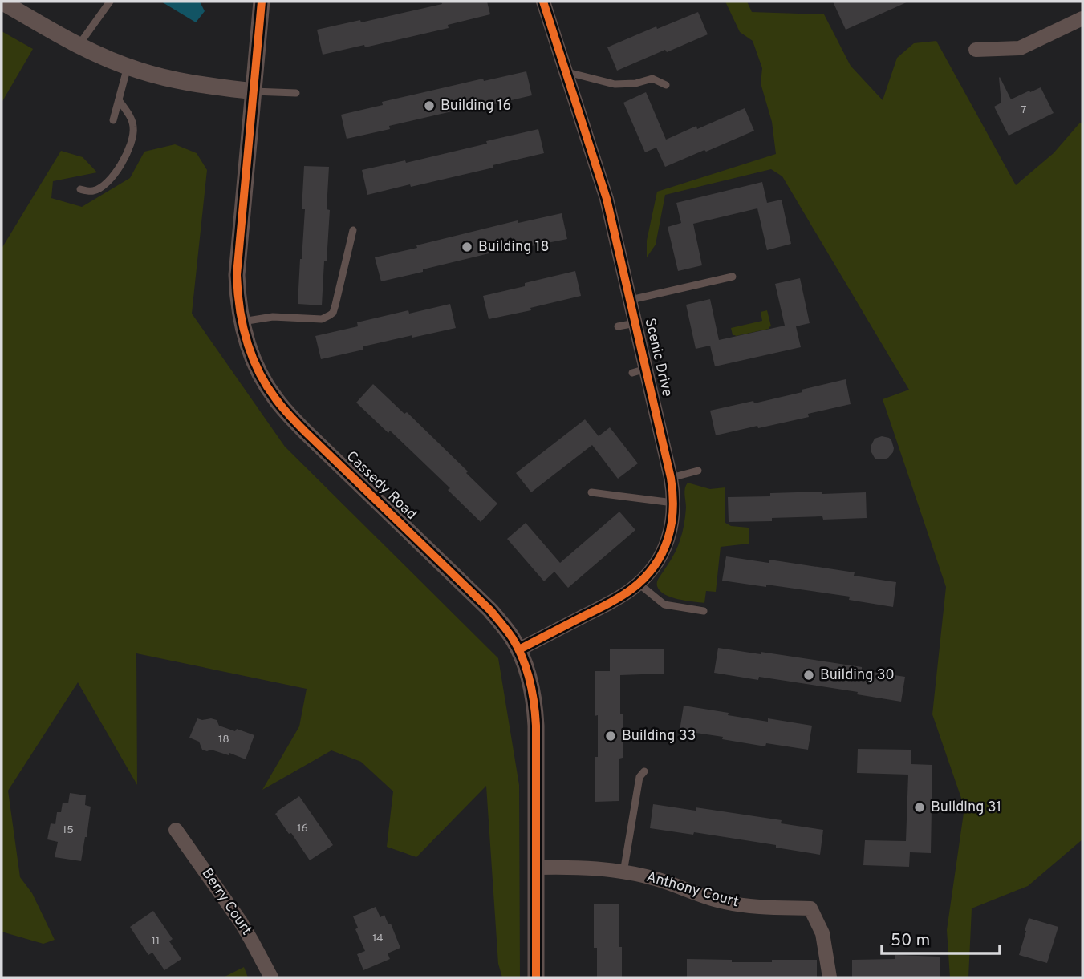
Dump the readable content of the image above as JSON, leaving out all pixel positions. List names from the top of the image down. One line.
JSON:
{"streets":{"street":["Scenic Drive","Cassedy Road","Anthony Court","Berry Court"]},"crossings":[["Scenic Drive","Cassedy Road"],["Cassedy Road","Anthony Court"]],"places":["Building 16","Building 18","Building 30","Building 33","Building 31"],"house_numbers":["7","18","16","15","14","11"],"scale_bar":"50 m"}
